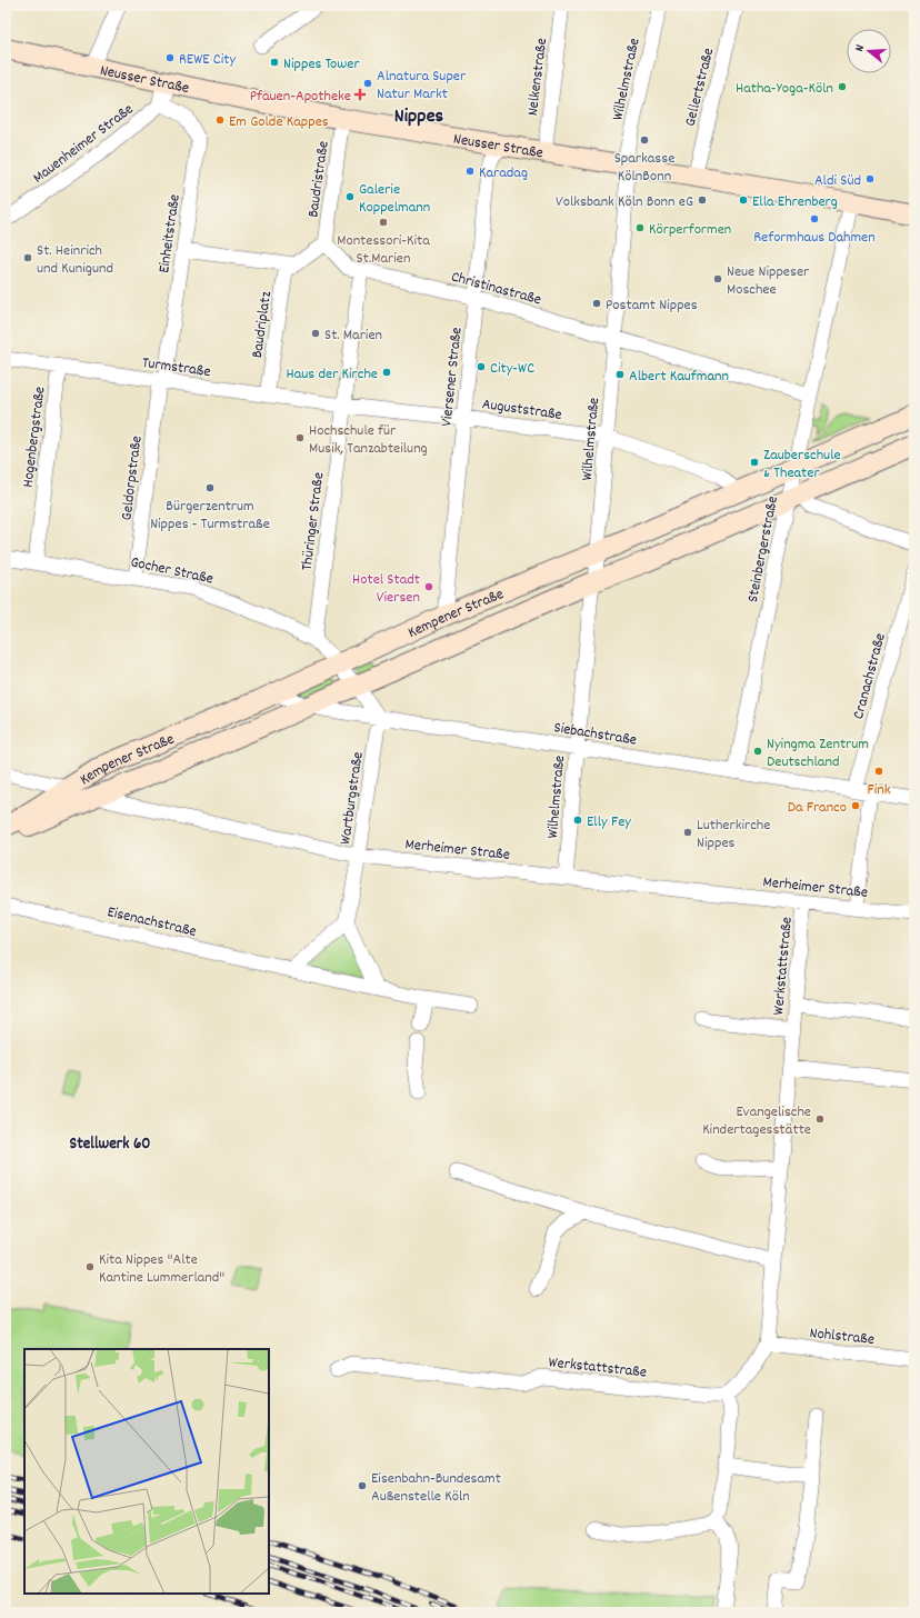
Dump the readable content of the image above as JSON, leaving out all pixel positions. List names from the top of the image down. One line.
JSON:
{"streets":{"main road":["Neusser Straße","Kempener Straße"],"street":["Nelkenstraße","Wilhelmstraße","Gellertstraße","Mauenheimer Straße","Baudristraße","Einheitstraße","Christinastraße","Baudriplatz","Turmstraße","Viersener Straße","Auguststraße","Hogenbergstraße","Geldorpstraße","Thüringer Straße","Steinbergerstraße","Gocher Straße","Cranachstraße","Siebachstraße","Wartburgstraße","Merheimer Straße","Eisenachstraße","Werkstattstraße","Nohlstraße"]},"crossings":[["Nelkenstraße","Neusser Straße"],["Neusser Straße","Wilhelmstraße"],["Neusser Straße","Gellertstraße"],["Neusser Straße","Baudristraße"],["Neusser Straße","Viersener Straße"],["Neusser Straße","Steinbergerstraße"],["Wilhelmstraße","Christinastraße"],["Wilhelmstraße","Auguststraße"],["Wilhelmstraße","Kempener Straße"],["Wilhelmstraße","Siebachstraße"],["Wilhelmstraße","Merheimer Straße"],["Mauenheimer Straße","Einheitstraße"],["Baudristraße","Christinastraße"],["Einheitstraße","Turmstraße"],["Einheitstraße","Geldorpstraße"],["Christinastraße","Viersener Straße"],["Christinastraße","Steinbergerstraße"],["Baudriplatz","Turmstraße"],["Turmstraße","Auguststraße"],["Turmstraße","Hogenbergstraße"],["Turmstraße","Geldorpstraße"],["Turmstraße","Thüringer Straße"],["Viersener Straße","Auguststraße"],["Viersener Straße","Kempener Straße"],["Auguststraße","Thüringer Straße"],["Auguststraße","Kempener Straße"],["Hogenbergstraße","Gocher Straße"],["Geldorpstraße","Gocher Straße"],["Thüringer Straße","Gocher Straße"],["Steinbergerstraße","Kempener Straße"],["Steinbergerstraße","Siebachstraße"],["Gocher Straße","Kempener Straße"],["Kempener Straße","Siebachstraße"],["Kempener Straße","Merheimer Straße"],["Cranachstraße","Siebachstraße"],["Siebachstraße","Wartburgstraße"],["Wartburgstraße","Merheimer Straße"],["Merheimer Straße","Werkstattstraße"],["Werkstattstraße","Nohlstraße"]],"districts":["Nippes","Stellwerk 60"],"places":{"other":["REWE City","Nippes Tower","Alnatura Super Natur Markt","Hatha-Yoga-Köln","Em Golde Kappes","Sparkasse KölnBonn","Karadag","Aldi Süd","Galerie Koppelmann","Volksbank Köln Bonn eG","Ella Ehrenberg","Reformhaus Dahmen","Montessori-Kita St.Marien","Körperformen","St. Heinrich und Kunigund","Neue Nippeser Moschee","Postamt Nippes","St. Marien","City-WC","Haus der Kirche","Albert Kaufmann","Hochschule für Musik, Tanzabteilung","Zauberschule & Theater","Bürgerzentrum Nippes - Turmstraße","Hotel Stadt Viersen","Nyingma Zentrum Deutschland","Fink","Da Franco","Elly Fey","Lutherkirche Nippes","Evangelische Kindertagesstätte","Kita Nippes \"Alte Kantine Lummerland\"","Eisenbahn-Bundesamt Außenstelle Köln"],"health":["Pfauen-Apotheke"]},"north":"left"}
